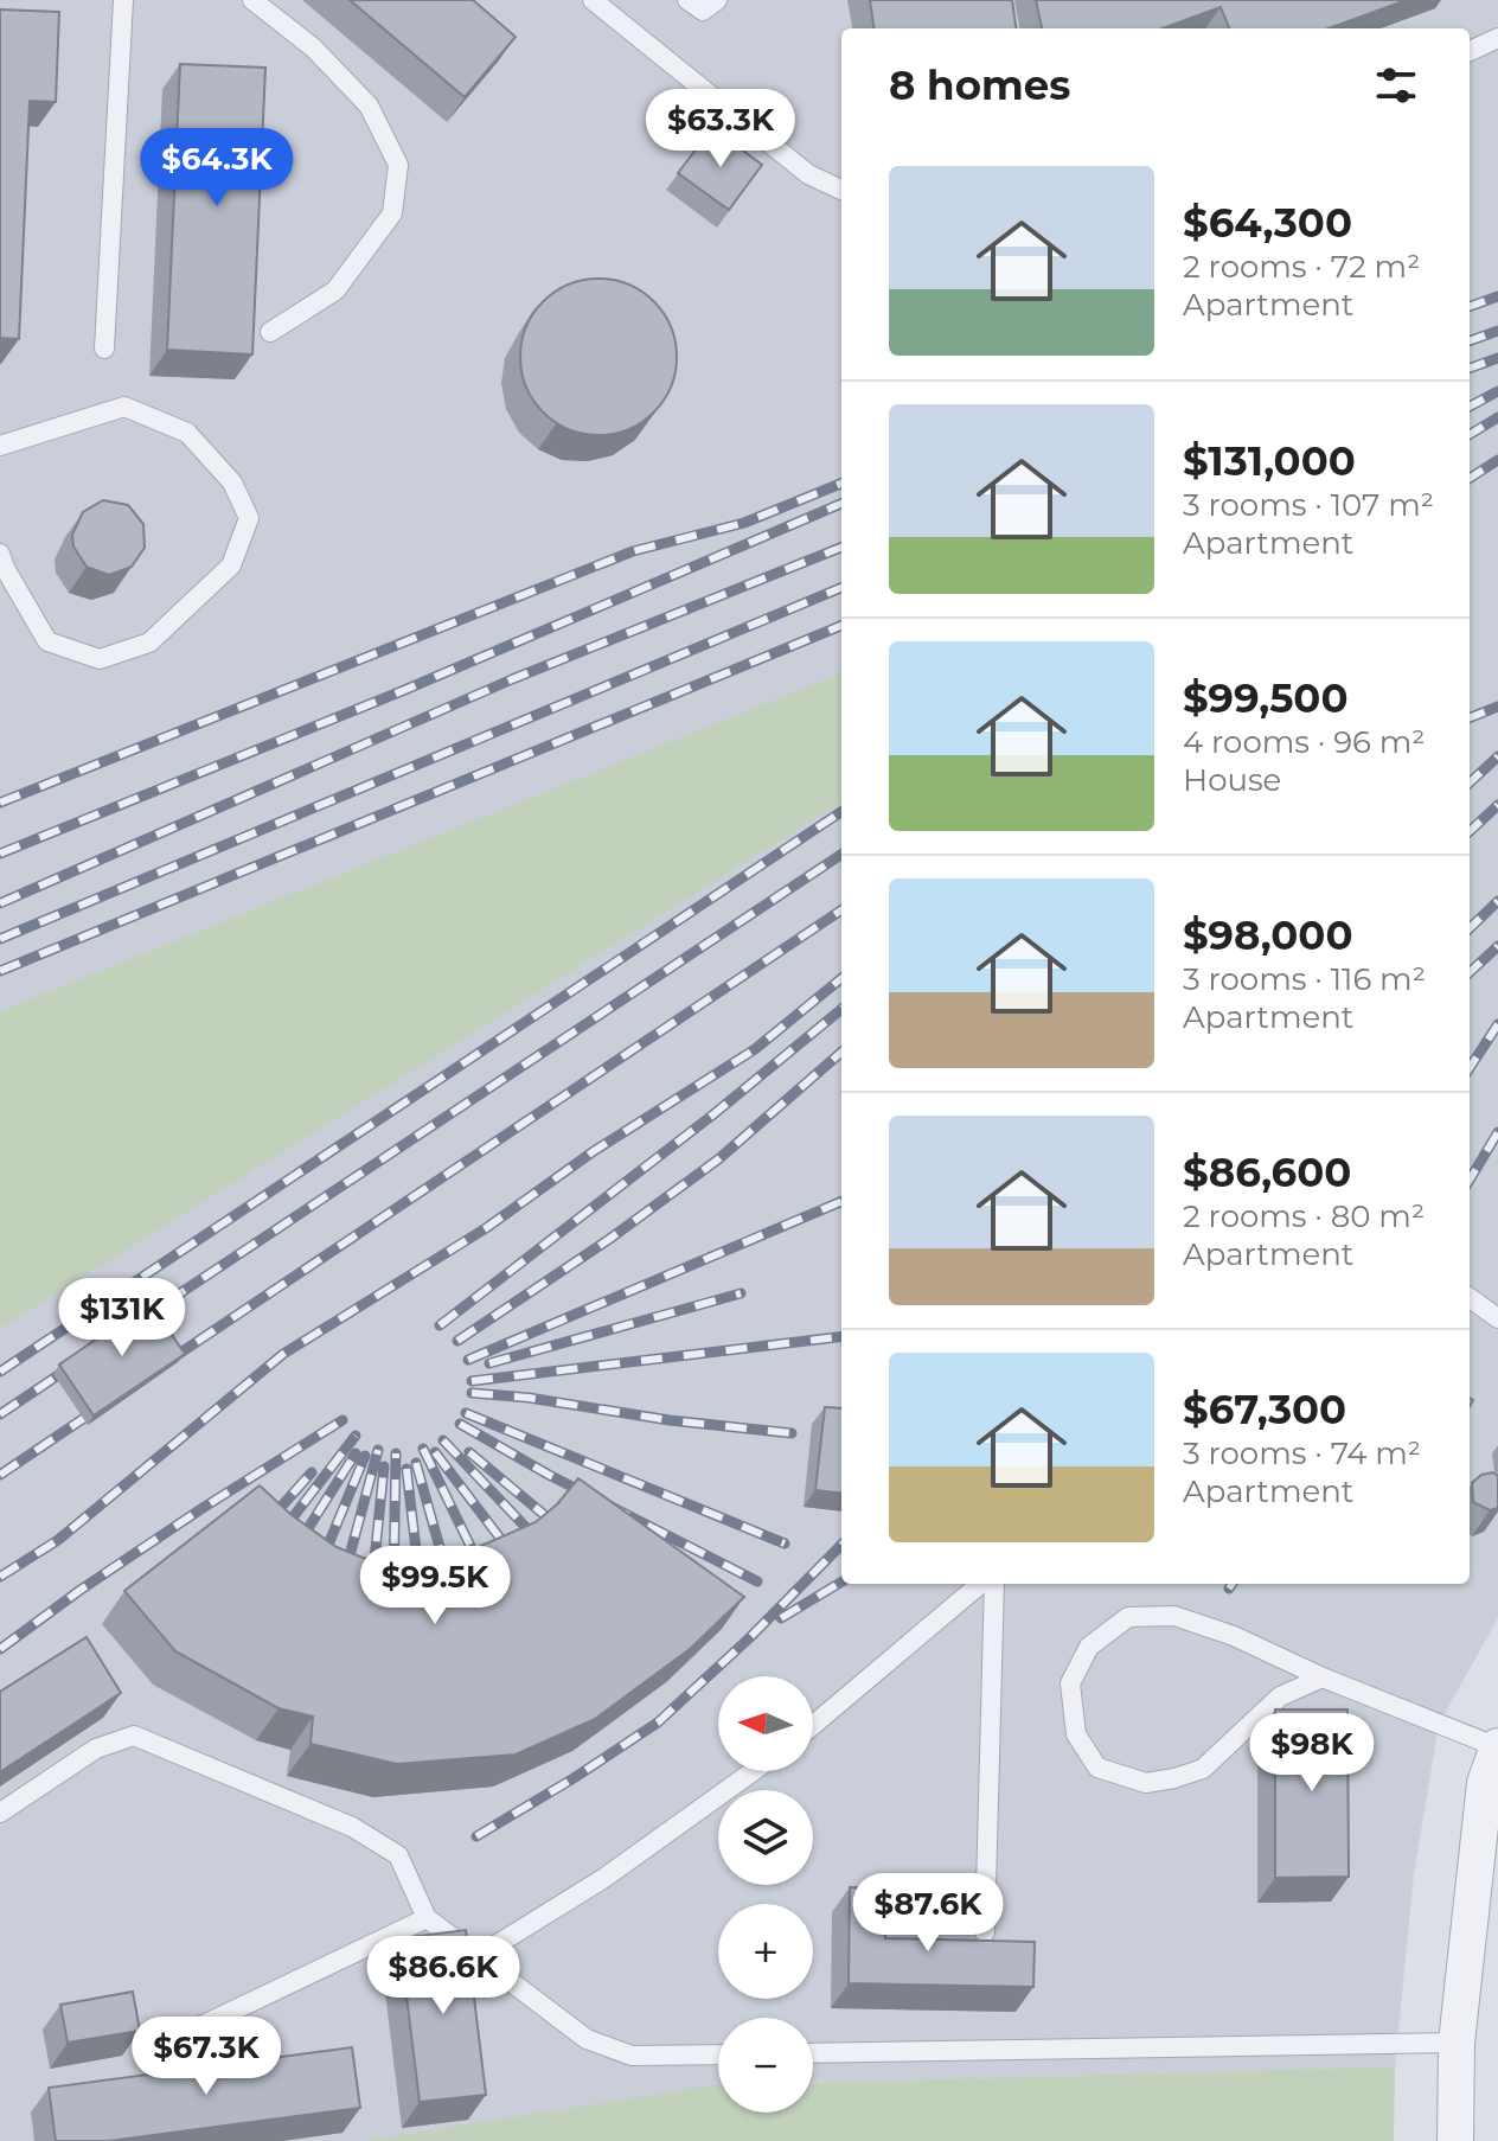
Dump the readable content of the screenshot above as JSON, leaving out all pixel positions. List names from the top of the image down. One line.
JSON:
{"north":"left","page":{"heading":"8 homes","price":["$63.3K","$64.3K","$131K","$99.5K","$98K","$87.6K","$86.6K","$67.3K"],"list":[{"name":"$64,300","note":"2 rooms · 72 m² · Apartment"},{"name":"$131,000","note":"3 rooms · 107 m² · Apartment"},{"name":"$99,500","note":"4 rooms · 96 m² · House"},{"name":"$98,000","note":"3 rooms · 116 m² · Apartment"},{"name":"$86,600","note":"2 rooms · 80 m² · Apartment"},{"name":"$67,300","note":"3 rooms · 74 m² · Apartment"}],"map_buttons":["+","−"]}}
